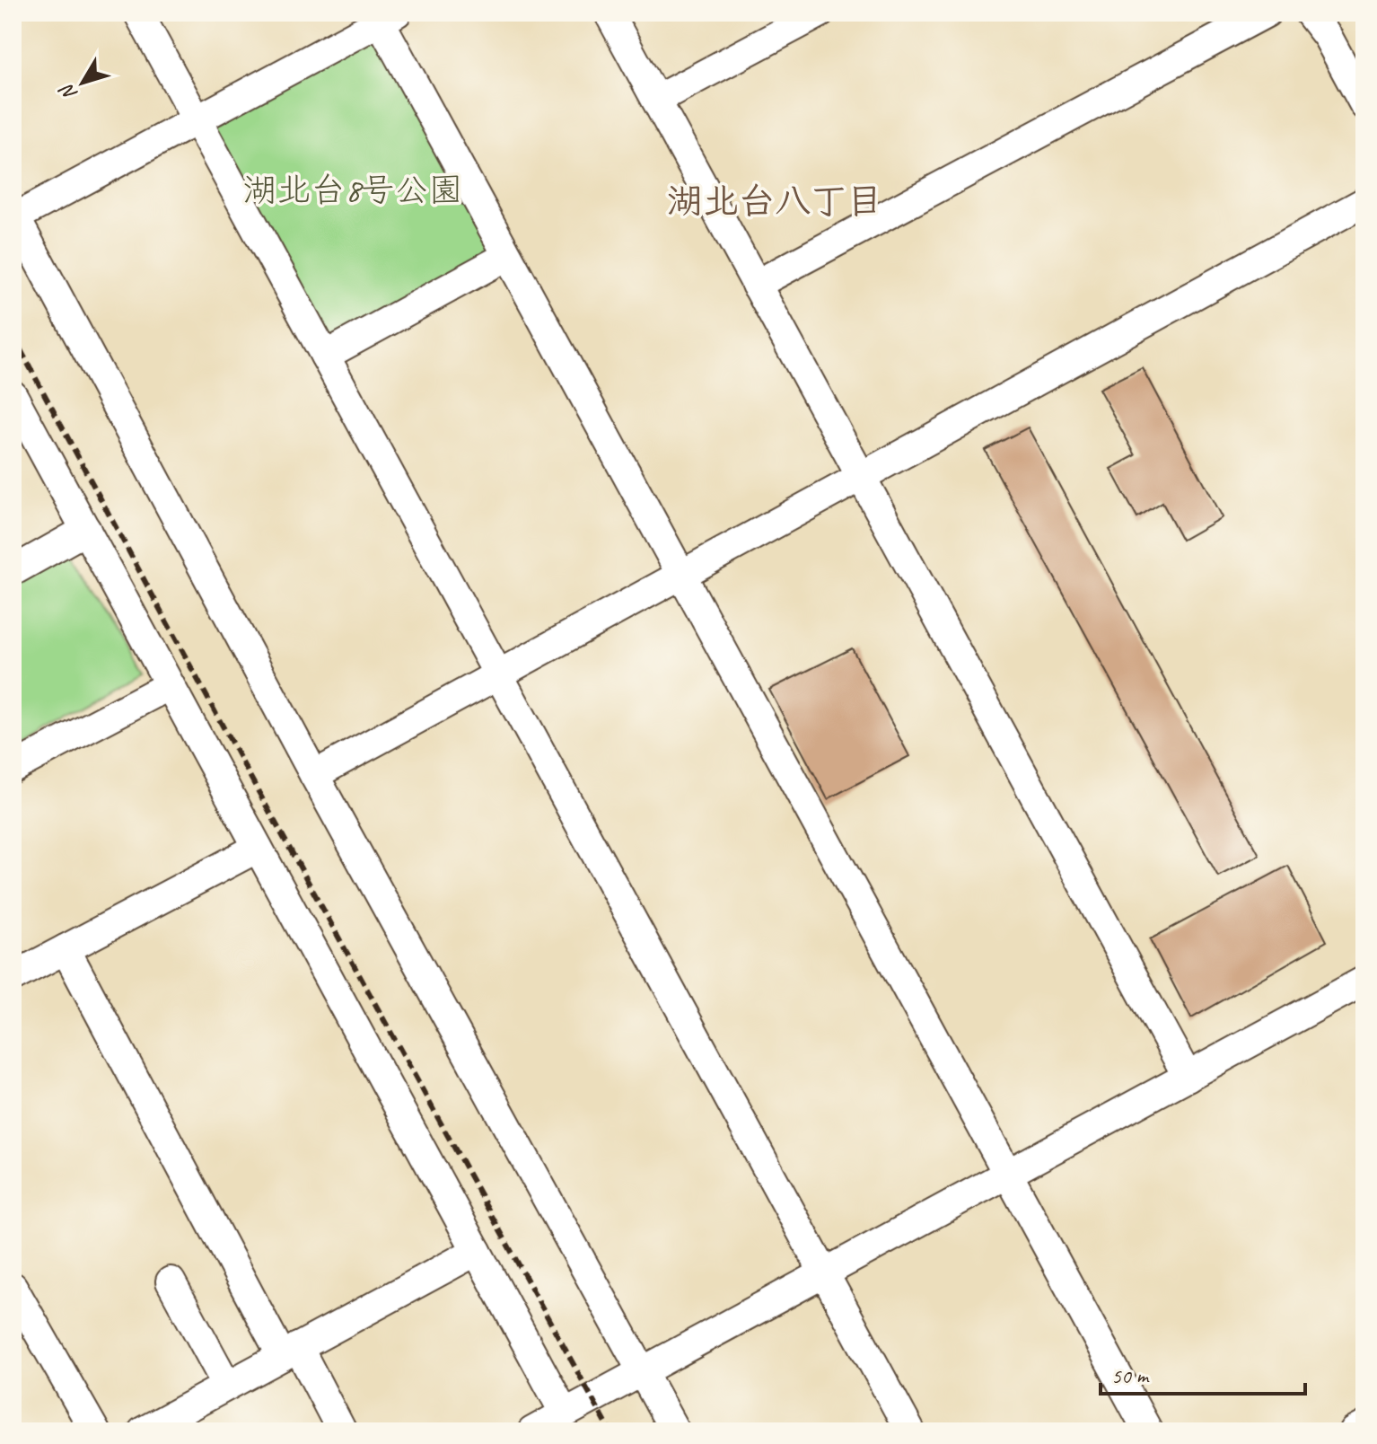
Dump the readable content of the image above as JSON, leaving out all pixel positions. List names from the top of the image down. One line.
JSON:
{"districts":["湖北台八丁目"],"parks":["湖北台8号公園"],"scale_bar":"50 m","north":"bottom left"}
